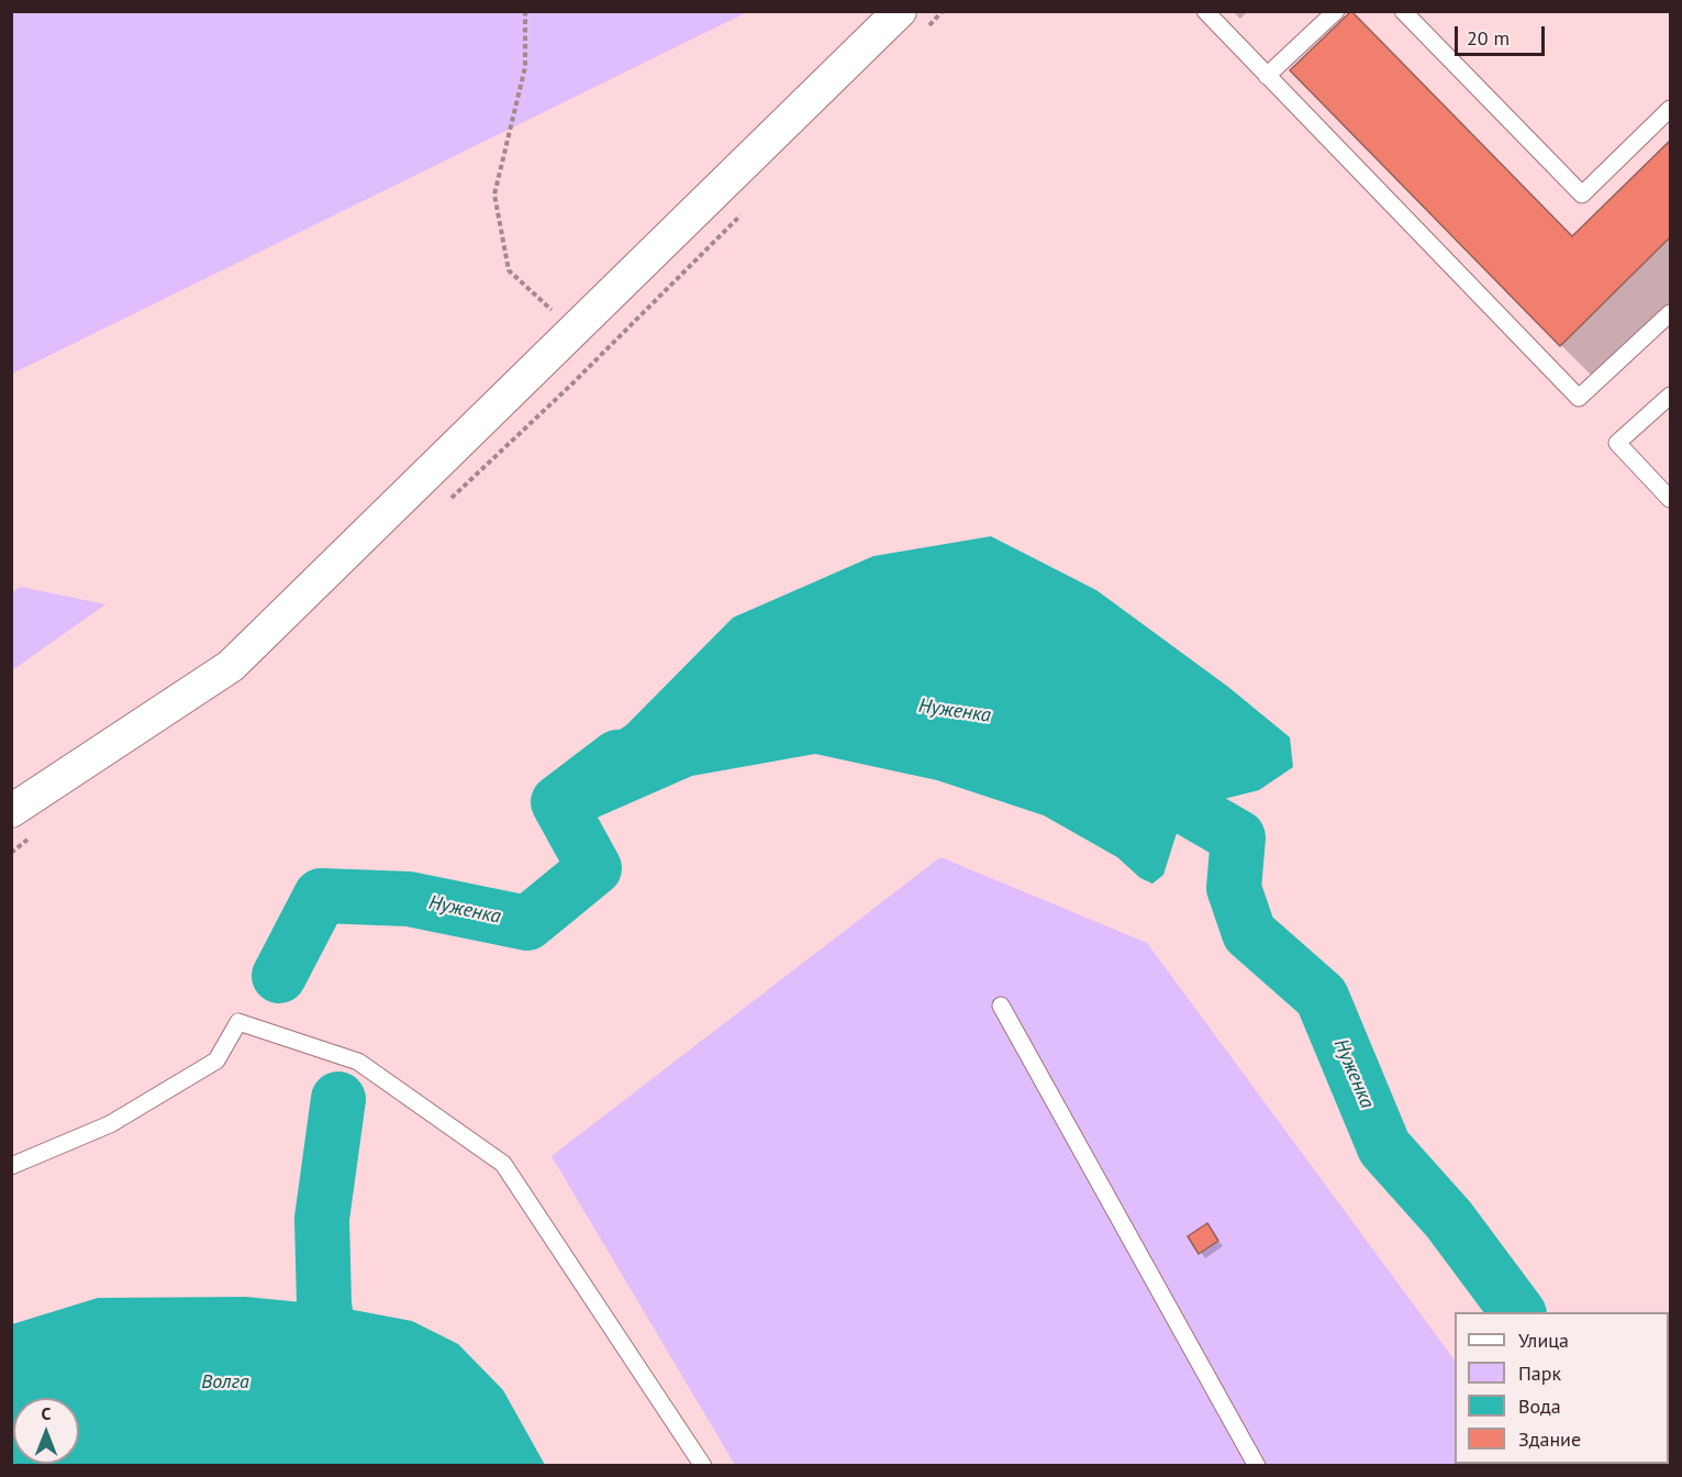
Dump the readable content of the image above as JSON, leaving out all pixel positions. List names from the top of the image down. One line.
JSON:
{"water":["Нуженка","Волга"],"legend":["Улица","Парк","Вода","Здание"],"scale_bar":"20 m","north":"top"}
